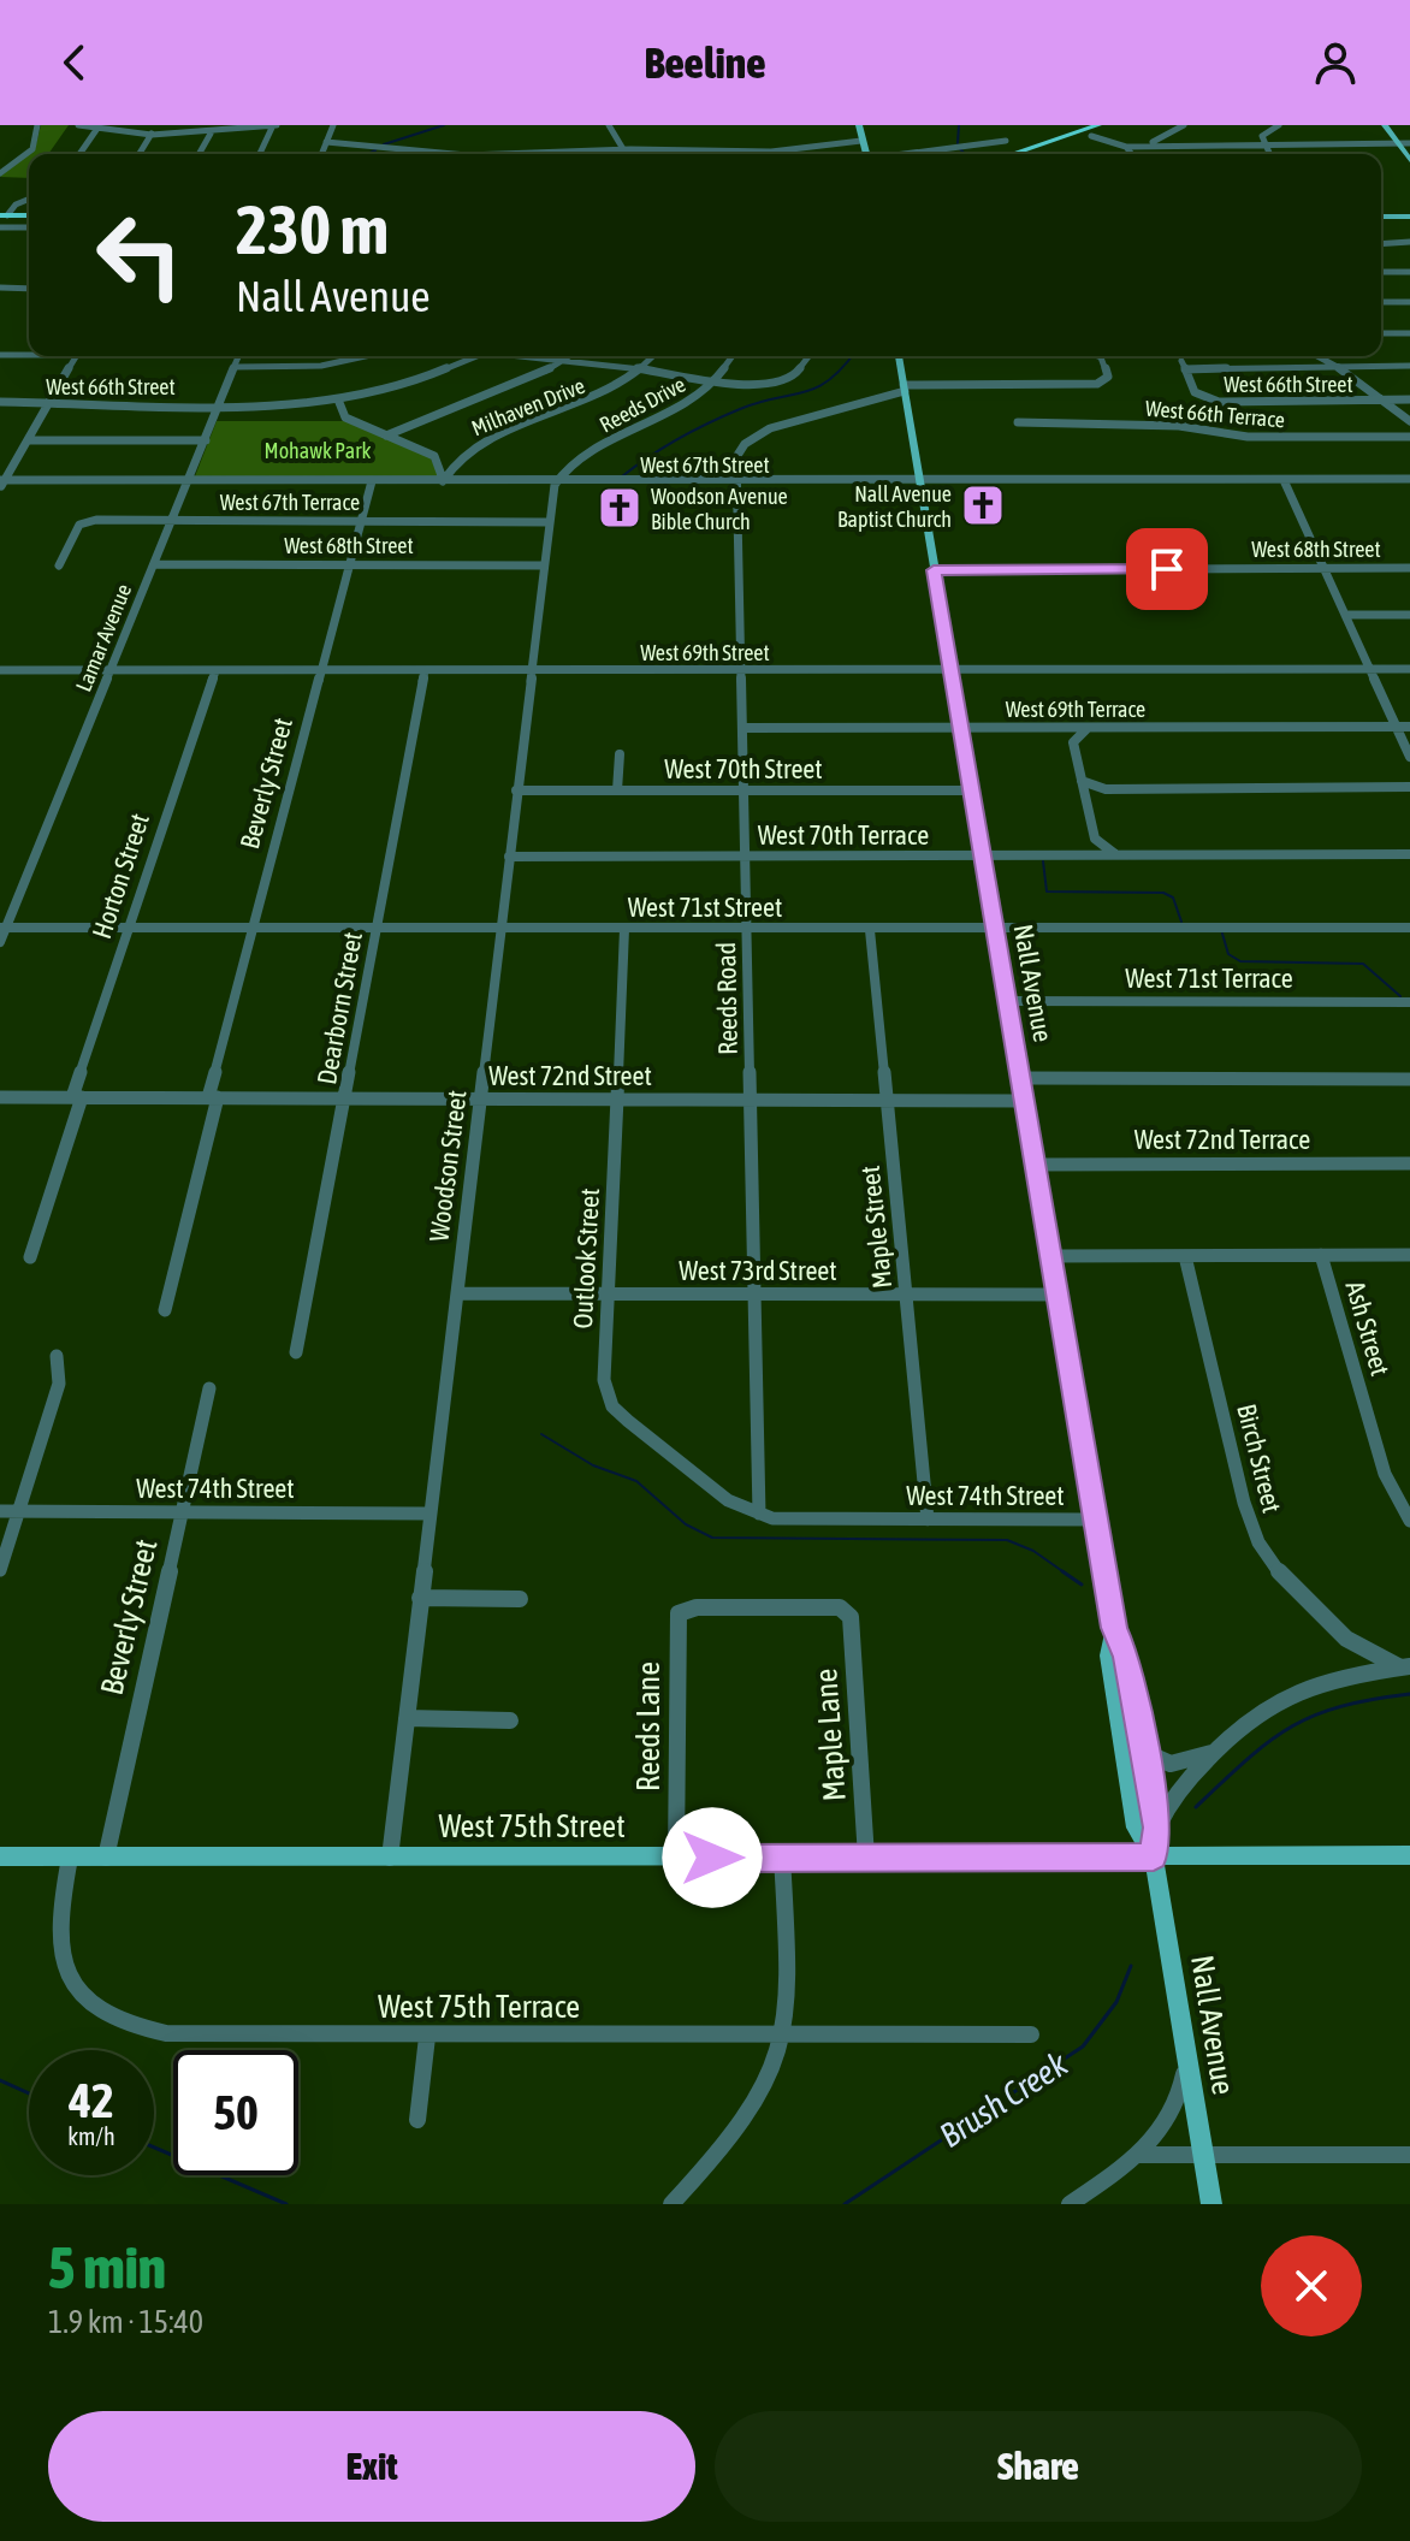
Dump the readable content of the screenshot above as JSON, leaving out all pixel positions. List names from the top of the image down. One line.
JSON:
{"streets":{"main road":["Nall Avenue","West 75th Street"],"street":["West 66th Street","Reeds Drive","Milhaven Drive","West 66th Terrace","West 67th Street","West 67th Terrace","West 68th Street","Lamar Avenue","West 69th Street","West 69th Terrace","West 70th Street","Beverly Street","West 70th Terrace","Horton Street","West 71st Street","West 71st Terrace","Reeds Road","Dearborn Street","West 72nd Street","West 72nd Terrace","Woodson Street","Maple Street","Outlook Street","West 73rd Street","Ash Street","Birch Street","West 74th Street","Reeds Lane","Maple Lane","West 75th Terrace"]},"crossings":[["West 66th Street","Lamar Avenue"],["Reeds Drive","West 67th Street"],["Reeds Drive","Woodson Street"],["Milhaven Drive","West 67th Street"],["West 67th Street","Lamar Avenue"],["West 67th Street","Beverly Street"],["West 67th Street","Nall Avenue"],["West 67th Street","Reeds Road"],["West 67th Street","Woodson Street"],["West 67th Terrace","Lamar Avenue"],["West 67th Terrace","Beverly Street"],["West 67th Terrace","Woodson Street"],["West 68th Street","Lamar Avenue"],["West 68th Street","Beverly Street"],["West 68th Street","Nall Avenue"],["West 68th Street","Woodson Street"],["Lamar Avenue","West 69th Street"],["Lamar Avenue","West 71st Street"],["West 69th Street","Beverly Street"],["West 69th Street","Horton Street"],["West 69th Street","Nall Avenue"],["West 69th Street","Reeds Road"],["West 69th Street","Dearborn Street"],["West 69th Street","Woodson Street"],["West 69th Terrace","Nall Avenue"],["West 69th Terrace","Reeds Road"],["West 70th Street","Nall Avenue"],["West 70th Street","Reeds Road"],["West 70th Street","Woodson Street"],["Beverly Street","West 71st Street"],["Beverly Street","West 72nd Street"],["Beverly Street","West 74th Street"],["Beverly Street","West 75th Street"],["West 70th Terrace","Nall Avenue"],["West 70th Terrace","Reeds Road"],["West 70th Terrace","Woodson Street"],["Horton Street","West 71st Street"],["Horton Street","West 72nd Street"],["West 71st Street","Nall Avenue"],["West 71st Street","Reeds Road"],["West 71st Street","Dearborn Street"],["West 71st Street","Woodson Street"],["West 71st Street","Maple Street"],["West 71st Street","Outlook Street"],["West 71st Terrace","Nall Avenue"],["Nall Avenue","West 72nd Street"],["Nall Avenue","West 72nd Terrace"],["Nall Avenue","West 73rd Street"],["Nall Avenue","West 74th Street"],["Nall Avenue","West 75th Street"],["Reeds Road","West 72nd Street"],["Reeds Road","Outlook Street"],["Reeds Road","West 73rd Street"],["Reeds Road","West 74th Street"],["Dearborn Street","West 72nd Street"],["West 72nd Street","Woodson Street"],["West 72nd Street","Maple Street"],["West 72nd Street","Outlook Street"],["Woodson Street","West 73rd Street"],["Woodson Street","West 74th Street"],["Woodson Street","West 75th Street"],["Maple Street","West 73rd Street"],["Maple Street","West 74th Street"],["Outlook Street","West 73rd Street"],["Outlook Street","West 74th Street"],["Reeds Lane","Maple Lane"],["Reeds Lane","West 75th Street"],["Maple Lane","West 75th Street"],["West 75th Street","West 75th Terrace"]],"water":["Brush Creek"],"parks":["Mohawk Park"],"places":{"church":["Nall Avenue Baptist Church","Woodson Avenue Bible Church"]},"page":{"header":"Beeline","turn":["230 m","Nall Avenue"],"speed":"42 km/h","limit":"50","heading":["5 min","1.9 km · 15:40"],"buttons":["Exit","Share"]}}
